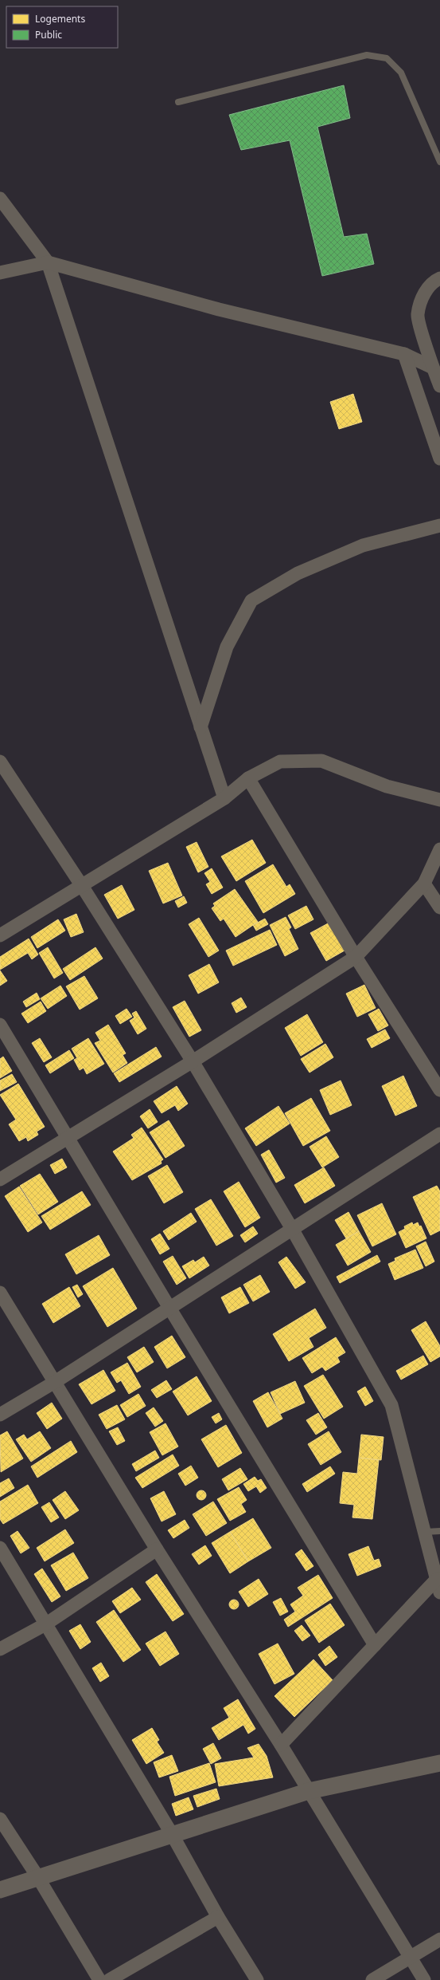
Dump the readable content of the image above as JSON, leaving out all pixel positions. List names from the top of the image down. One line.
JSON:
{"legend":["Logements","Public"]}
